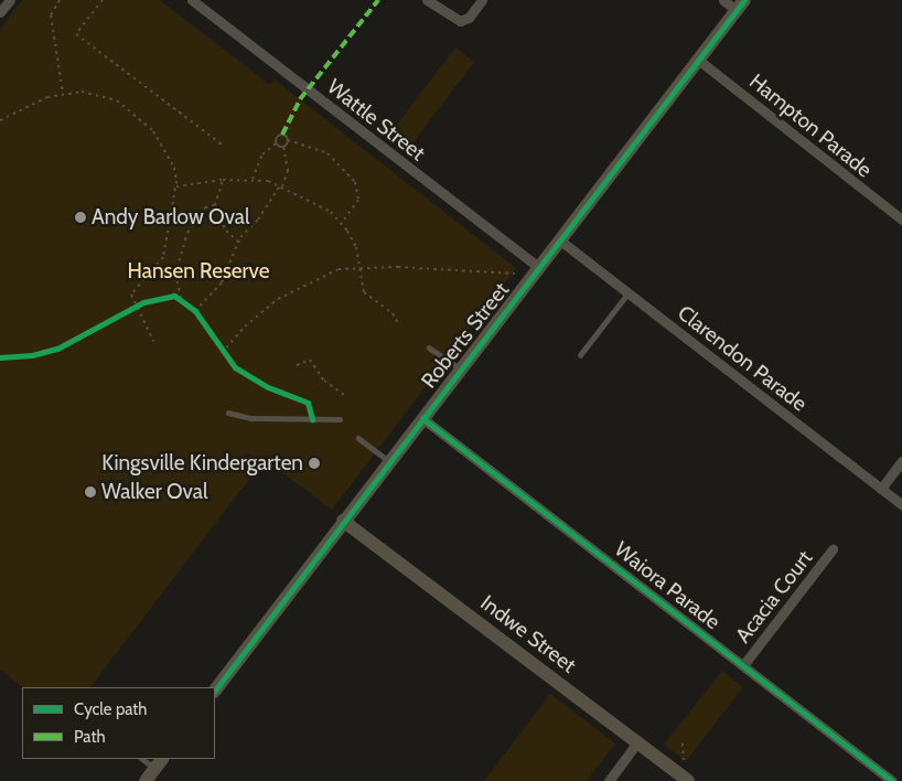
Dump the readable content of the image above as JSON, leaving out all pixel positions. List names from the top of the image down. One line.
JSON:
{"streets":{"street":["Wattle Street","Hampton Parade","Roberts Street","Clarendon Parade","Waiora Parade","Acacia Court","Indwe Street"]},"crossings":[["Wattle Street","Roberts Street"],["Hampton Parade","Roberts Street"],["Roberts Street","Clarendon Parade"],["Roberts Street","Waiora Parade"],["Roberts Street","Indwe Street"],["Waiora Parade","Acacia Court"]],"parks":["Hansen Reserve"],"places":["Andy Barlow Oval","Kingsville Kindergarten","Walker Oval"],"legend":["Cycle path","Path"]}
